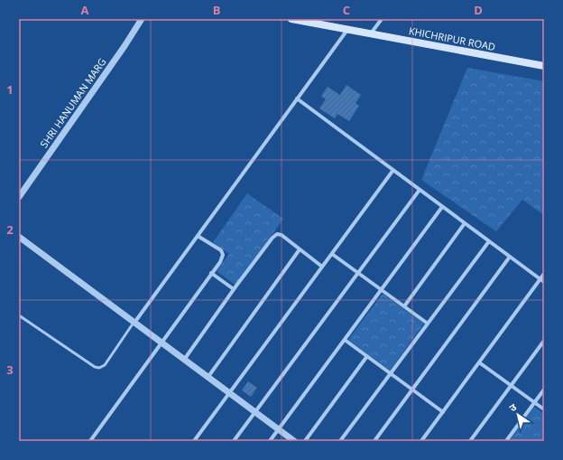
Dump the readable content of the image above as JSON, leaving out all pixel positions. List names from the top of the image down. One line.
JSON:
{"streets":{"main road":["KHICHRIPUR ROAD"],"street":["SHRI HANUMAN MARG"]},"north":"top left","grid":{"columns":["A","B","C","D"],"rows":["1","2","3"]}}
